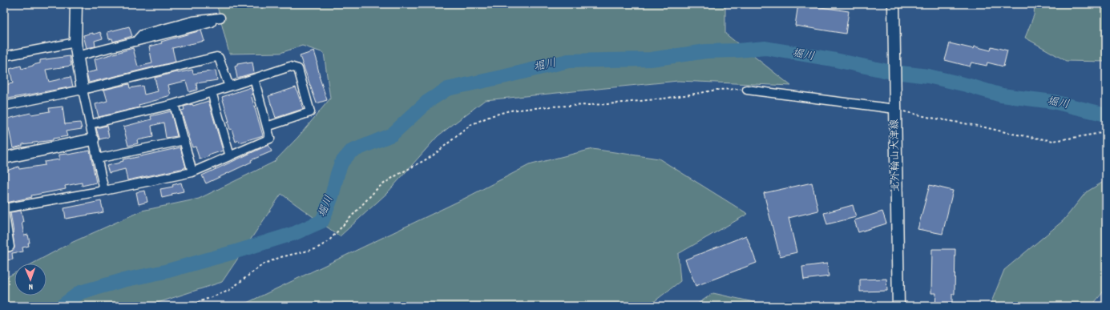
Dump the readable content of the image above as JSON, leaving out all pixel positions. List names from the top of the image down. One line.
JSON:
{"streets":{"main road":["北外輪山大津線"]},"water":["堀川"],"north":"bottom"}
